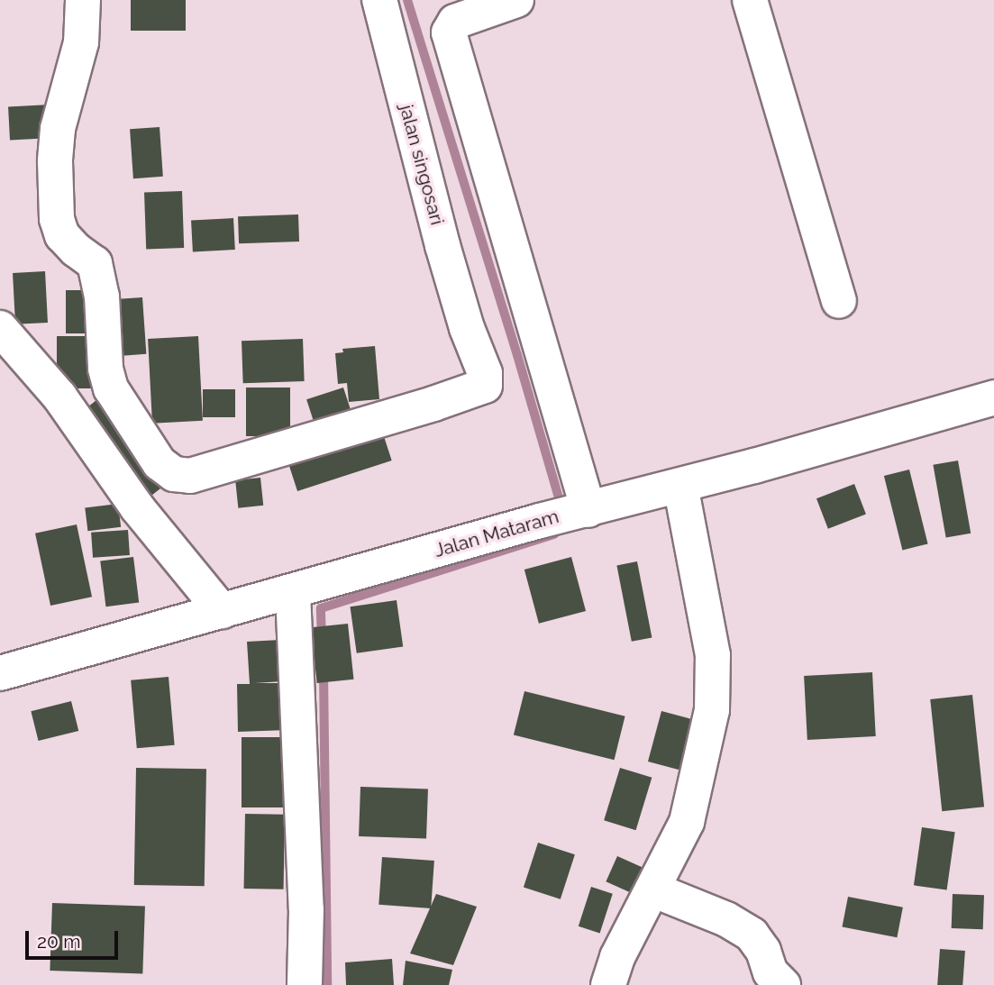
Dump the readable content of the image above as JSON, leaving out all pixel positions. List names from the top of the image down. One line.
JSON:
{"streets":{"street":["jalan singosari","Jalan Mataram"]},"scale_bar":"20 m"}
